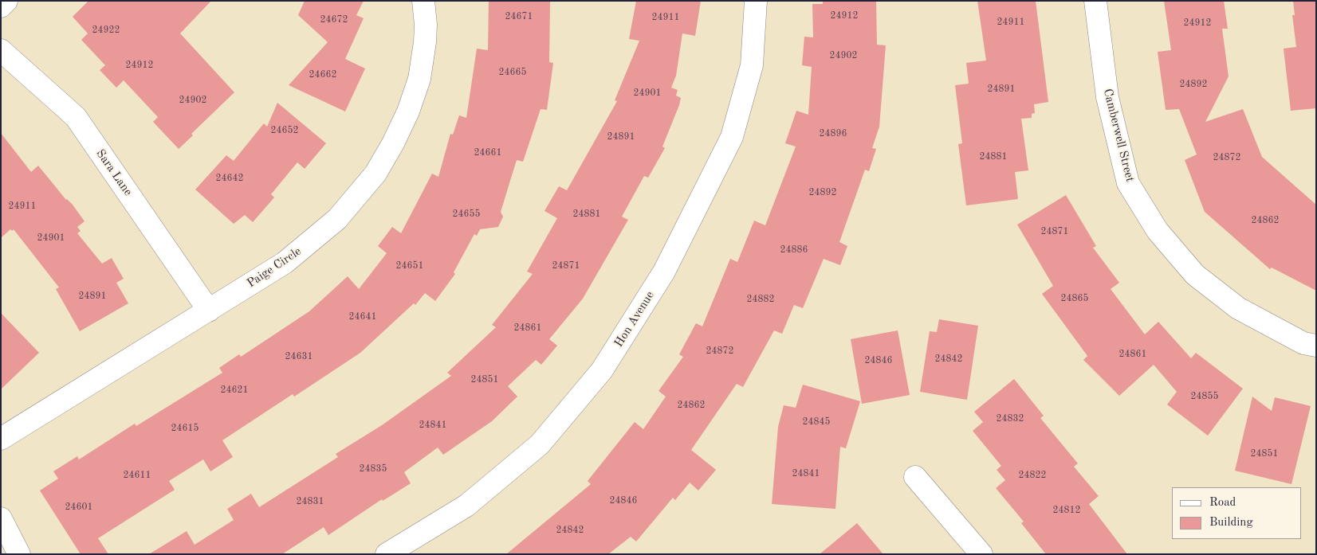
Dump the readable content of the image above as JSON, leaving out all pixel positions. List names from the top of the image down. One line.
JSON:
{"streets":{"street":["Camberwell Street","Sara Lane","Paige Circle","Hon Avenue"]},"crossings":[["Sara Lane","Paige Circle"]],"house_numbers":["24912","24671","24911","24672","24911","24912","24922","24902","24912","24665","24662","24892","24891","24901","24902","24652","24896","24891","24661","24881","24872","24642","24892","24911","24655","24881","24862","24871","24901","24886","24651","24871","24891","24865","24882","24641","24861","24872","24861","24631","24842","24846","24851","24621","24855","24862","24832","24845","24841","24615","24851","24835","24841","24611","24822","24846","24831","24601","24812","24842"],"legend":["Road","Building"]}
